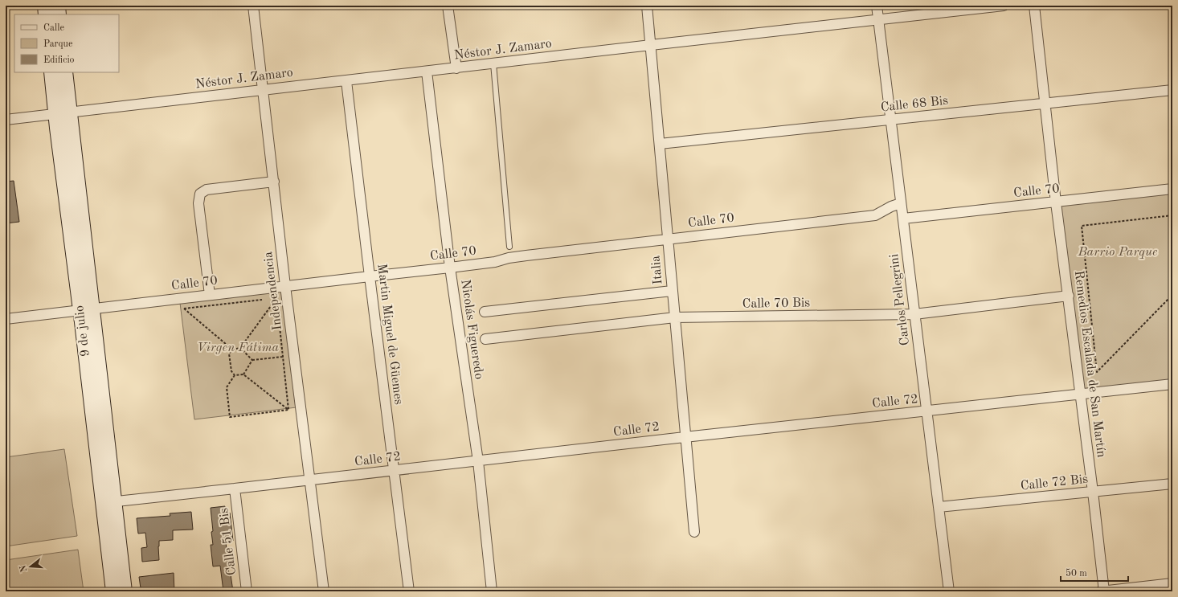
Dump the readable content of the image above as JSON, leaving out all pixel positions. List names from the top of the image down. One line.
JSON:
{"streets":{"main road":["9 de julio"],"street":["Néstor J. Zamaro","Calle 68 Bis","Calle 70","Italia","Independencia","Carlos Pellegrini","Calle 70 Bis","Nicolás Figueredo","Martin Miguel de Güemes","Remedios Escalada de San Martín","Calle 72","Calle 72 Bis","Calle 51 Bis"]},"crossings":[["Néstor J. Zamaro","Italia"],["Néstor J. Zamaro","Independencia"],["Néstor J. Zamaro","Carlos Pellegrini"],["Néstor J. Zamaro","Nicolás Figueredo"],["Néstor J. Zamaro","9 de julio"],["Néstor J. Zamaro","Martin Miguel de Güemes"],["Calle 68 Bis","Italia"],["Calle 68 Bis","Carlos Pellegrini"],["Calle 68 Bis","Remedios Escalada de San Martín"],["Calle 70","Italia"],["Calle 70","Independencia"],["Calle 70","Carlos Pellegrini"],["Calle 70","Nicolás Figueredo"],["Calle 70","9 de julio"],["Calle 70","Martin Miguel de Güemes"],["Calle 70","Remedios Escalada de San Martín"],["Italia","Calle 70 Bis"],["Italia","Calle 72"],["Independencia","Calle 72"],["Carlos Pellegrini","Calle 70 Bis"],["Carlos Pellegrini","Calle 72"],["Carlos Pellegrini","Calle 72 Bis"],["Calle 70 Bis","Remedios Escalada de San Martín"],["Nicolás Figueredo","Calle 72"],["9 de julio","Calle 72"],["Martin Miguel de Güemes","Calle 72"],["Remedios Escalada de San Martín","Calle 72"],["Remedios Escalada de San Martín","Calle 72 Bis"],["Calle 72","Calle 51 Bis"]],"parks":["Barrio Parque","Virgen Fátima"],"legend":["Calle","Parque","Edificio"],"scale_bar":"50 m","north":"left"}
